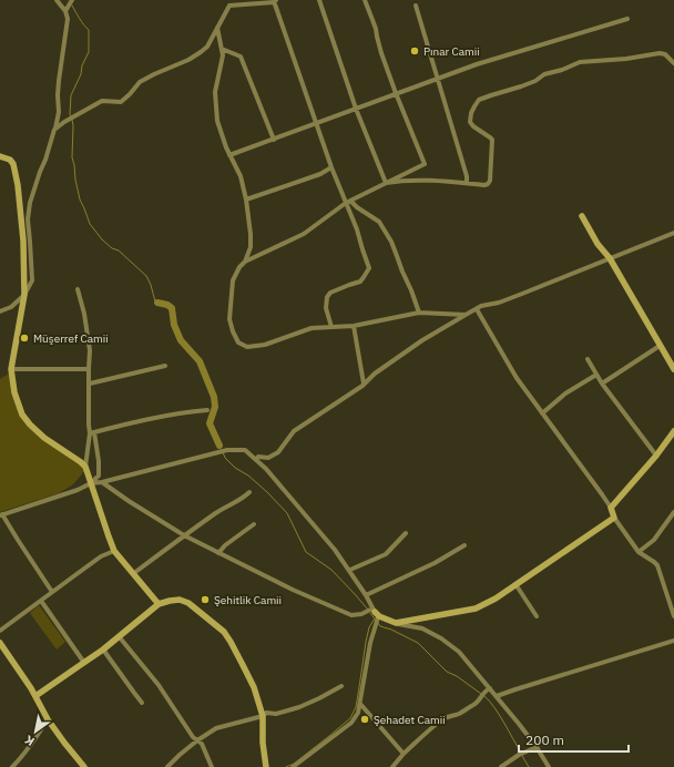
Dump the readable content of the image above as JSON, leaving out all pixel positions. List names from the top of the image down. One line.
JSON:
{"places":["Pınar Camii","Müşerref Camii","Şehitlik Camii","Şehadet Camii"],"scale_bar":"200 m","north":"bottom left"}
